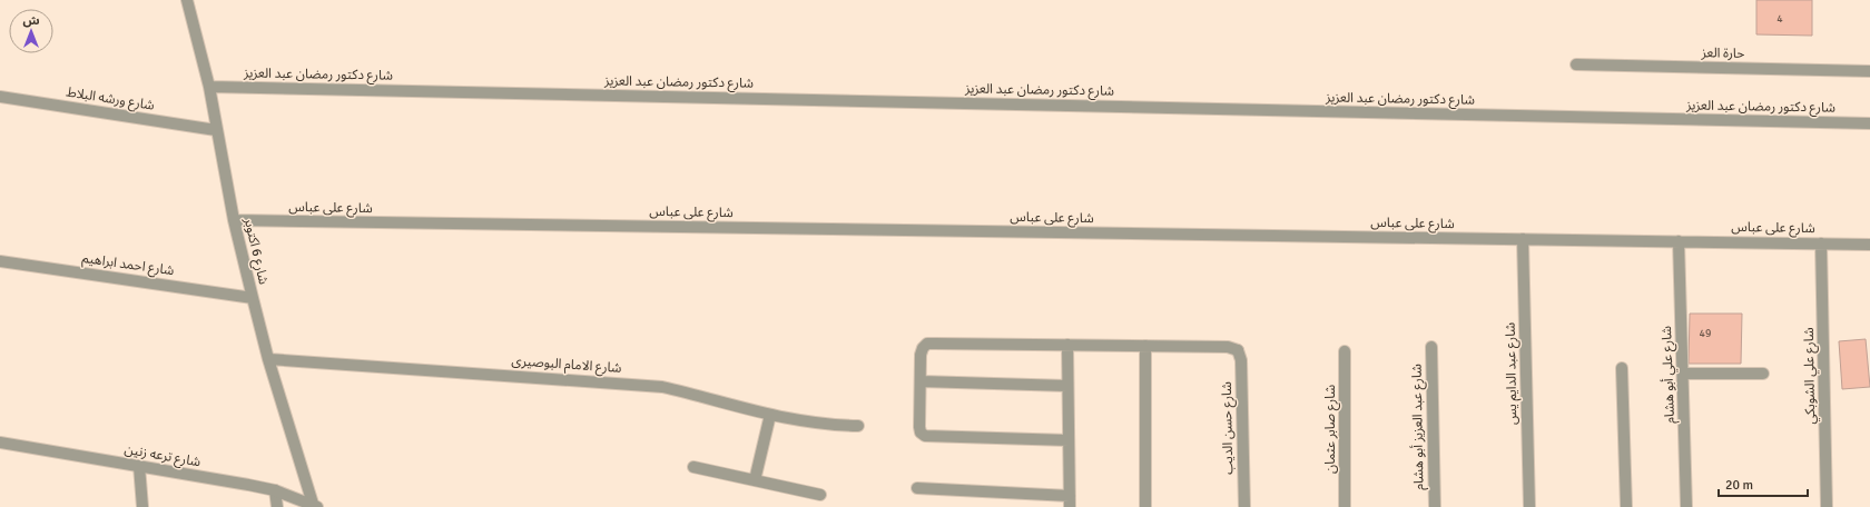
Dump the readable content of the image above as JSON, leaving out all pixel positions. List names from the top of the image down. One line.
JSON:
{"streets":{"street":["حارة العز","شارع دكتور رمضان عبد العزيز","شارع ورشه البلاط","شارع على عباس","شارع 6 اكتوبر","شارع احمد ابراهيم","شارع الامام البوصيرى","شارع عبد الدايم يس","شارع علي أبو هشام","شارع علي الشوبكي","شارع عبد العزيز أبو هشام","شارع حسن الديب","شارع صابر عثمان","شارع ترعه زنين"]},"crossings":[["شارع دكتور رمضان عبد العزيز","شارع 6 اكتوبر"],["شارع ورشه البلاط","شارع 6 اكتوبر"],["شارع على عباس","شارع 6 اكتوبر"],["شارع على عباس","شارع عبد الدايم يس"],["شارع على عباس","شارع علي أبو هشام"],["شارع على عباس","شارع علي الشوبكي"],["شارع 6 اكتوبر","شارع احمد ابراهيم"],["شارع 6 اكتوبر","شارع الامام البوصيرى"],["شارع 6 اكتوبر","شارع ترعه زنين"]],"house_numbers":["4","49"],"scale_bar":"20 m","north":"top"}
